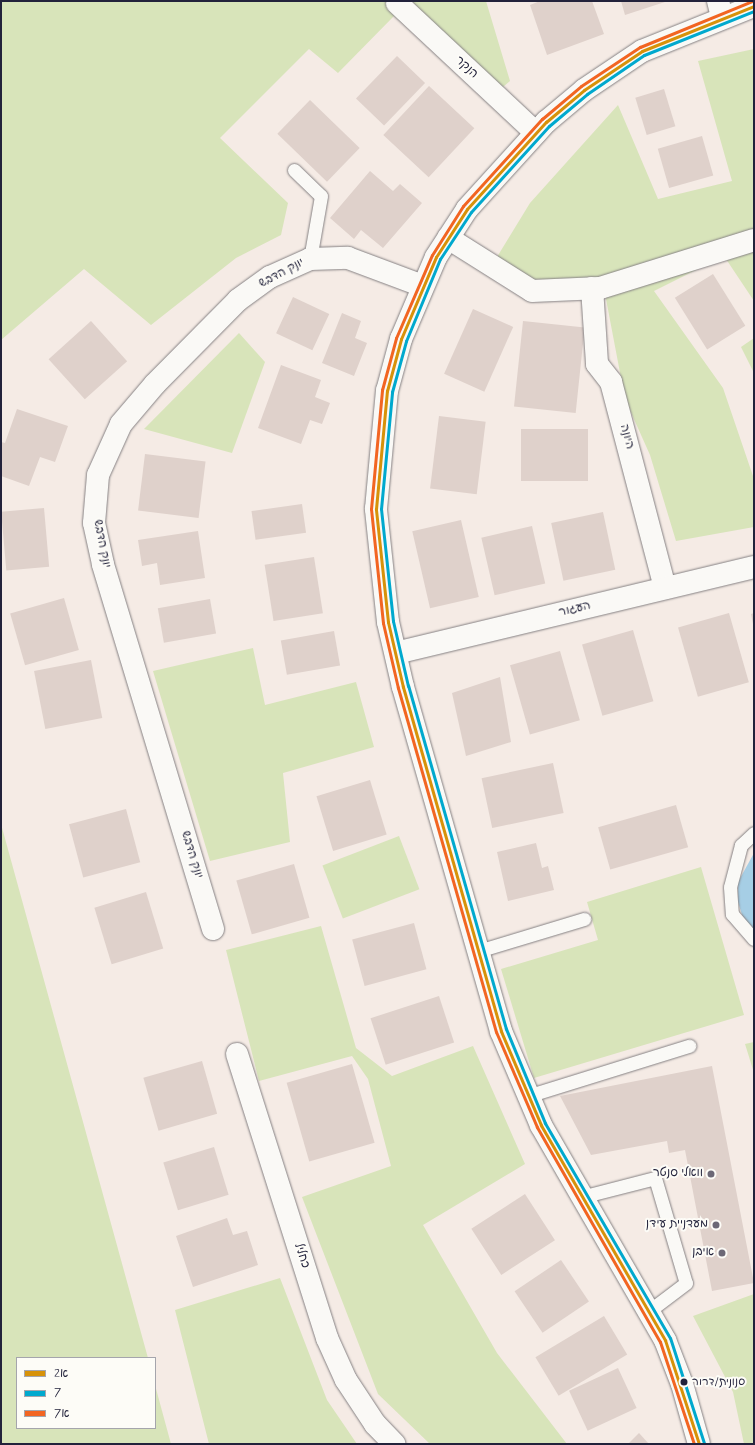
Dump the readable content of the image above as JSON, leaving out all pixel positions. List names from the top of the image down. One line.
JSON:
{"streets":{"street":["הנקר","יונק הדבש","היונה","העגור","כחליל"]},"crossings":[["היונה","העגור"]],"places":["וואלי סנטר","מעדניית עידן","איבן","סנונית/דרור"],"lines":["transit line 7א","transit line 2א","transit line 7"],"legend":["2א","7","7א"]}
